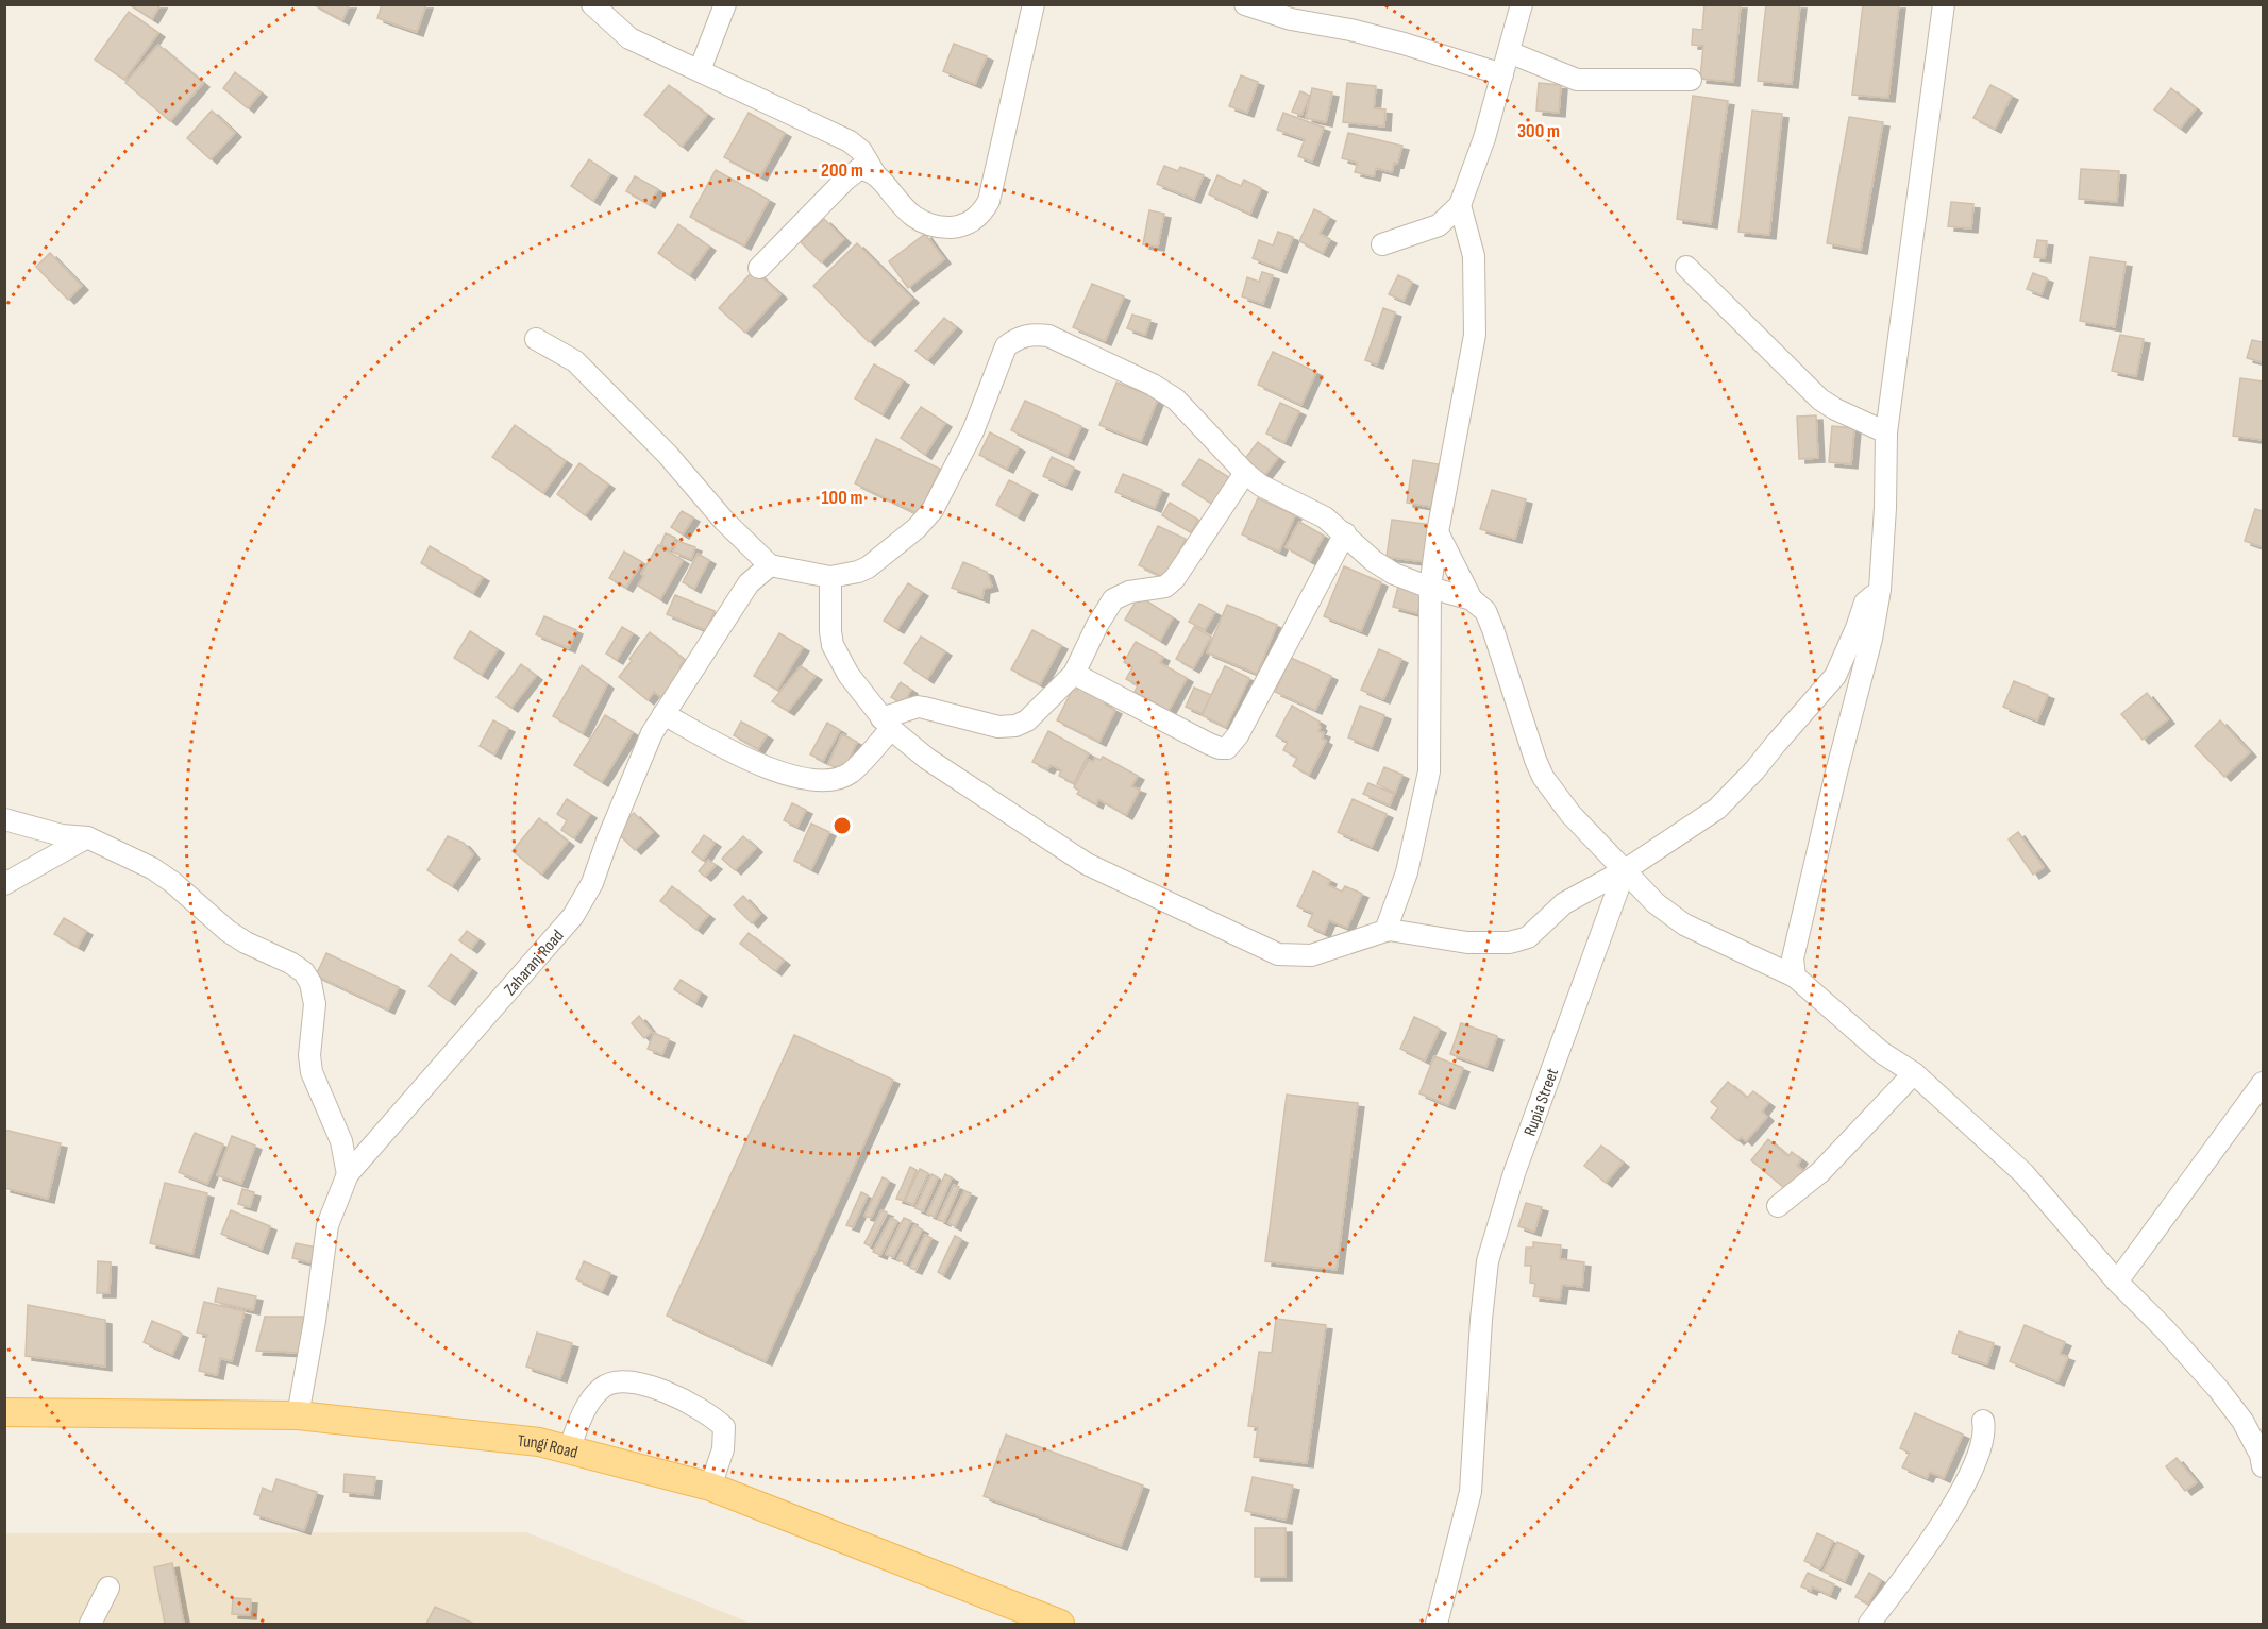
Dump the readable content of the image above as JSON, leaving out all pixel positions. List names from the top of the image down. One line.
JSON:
{"streets":{"main road":["Tungi Road"],"street":["Zaharani Road","Rupia Street"]},"crossings":[["Zaharani Road","Tungi Road"]],"rings":["300 m","200 m","100 m"]}
